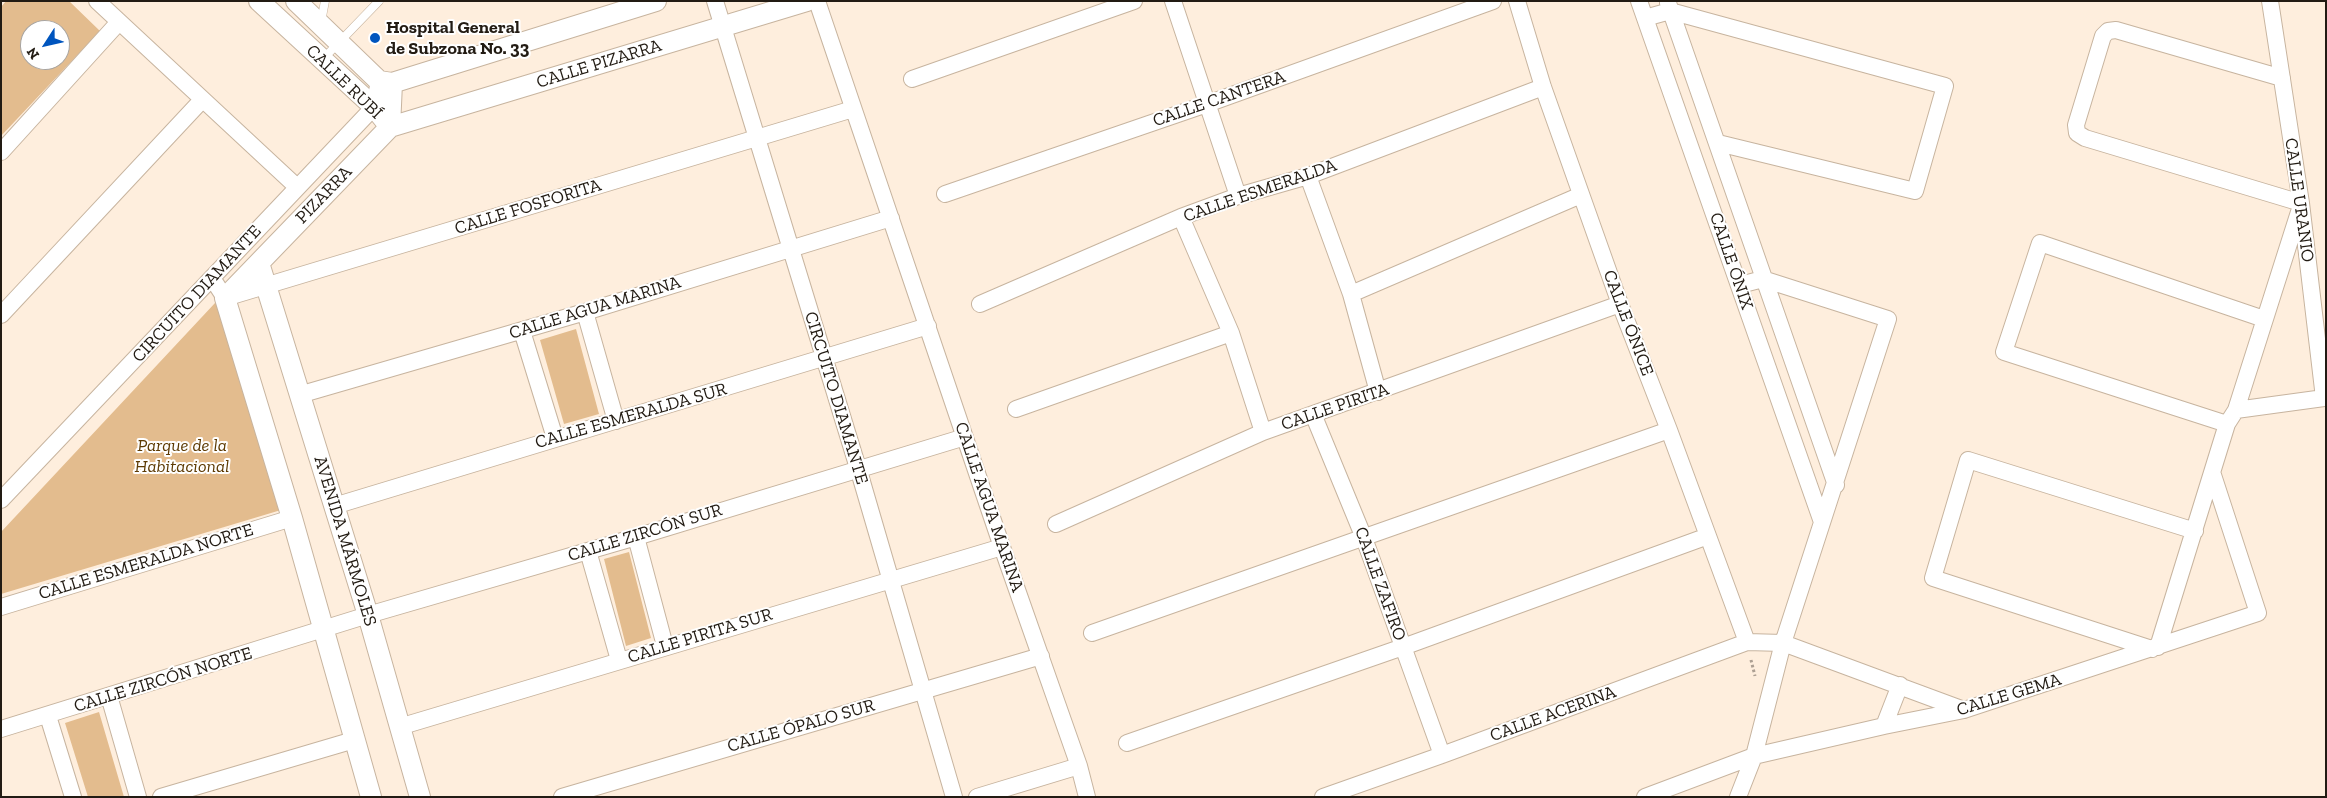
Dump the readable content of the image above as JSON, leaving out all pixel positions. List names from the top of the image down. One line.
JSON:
{"streets":{"street":["CALLE PIZARRA","CALLE RUBÍ","CALLE CANTERA","CALLE ESMERALDA","PIZARRA","CALLE URANIO","CALLE FOSFORITA","CALLE ÓNIX","CIRCUITO DIAMANTE","CALLE AGUA MARINA","CALLE ÓNICE","CALLE PIRITA","CALLE ESMERALDA SUR","CALLE ZIRCÓN SUR","AVENIDA MÁRMOLES","CALLE ESMERALDA NORTE","CALLE ZAFIRO","CALLE PIRITA SUR","CALLE ZIRCÓN NORTE","CALLE GEMA","CALLE ACERINA","CALLE ÓPALO SUR"]},"crossings":[["CALLE PIZARRA","CALLE RUBÍ"],["CALLE PIZARRA","PIZARRA"],["CALLE PIZARRA","CIRCUITO DIAMANTE"],["CALLE RUBÍ","PIZARRA"],["CALLE RUBÍ","CIRCUITO DIAMANTE"],["CALLE ESMERALDA","CALLE ÓNICE"],["PIZARRA","CALLE FOSFORITA"],["CALLE FOSFORITA","CIRCUITO DIAMANTE"],["CALLE FOSFORITA","CALLE AGUA MARINA"],["CALLE FOSFORITA","AVENIDA MÁRMOLES"],["CIRCUITO DIAMANTE","CALLE AGUA MARINA"],["CIRCUITO DIAMANTE","CALLE ESMERALDA SUR"],["CIRCUITO DIAMANTE","CALLE ZIRCÓN SUR"],["CIRCUITO DIAMANTE","CALLE PIRITA SUR"],["CIRCUITO DIAMANTE","CALLE ÓPALO SUR"],["CALLE AGUA MARINA","CALLE ESMERALDA SUR"],["CALLE AGUA MARINA","CALLE ZIRCÓN SUR"],["CALLE AGUA MARINA","AVENIDA MÁRMOLES"],["CALLE AGUA MARINA","CALLE PIRITA SUR"],["CALLE AGUA MARINA","CALLE ÓPALO SUR"],["CALLE ÓNICE","CALLE PIRITA"],["CALLE ÓNICE","CALLE ACERINA"],["CALLE PIRITA","CALLE ZAFIRO"],["CALLE ESMERALDA SUR","AVENIDA MÁRMOLES"],["CALLE ZIRCÓN SUR","AVENIDA MÁRMOLES"],["CALLE ZIRCÓN SUR","CALLE ZIRCÓN NORTE"],["AVENIDA MÁRMOLES","CALLE PIRITA SUR"],["CALLE ZAFIRO","CALLE ACERINA"],["CALLE GEMA","CALLE ACERINA"]],"parks":["Parque de la Habitacional"],"places":["Hospital General de Subzona No. 33"],"north":"bottom left"}
